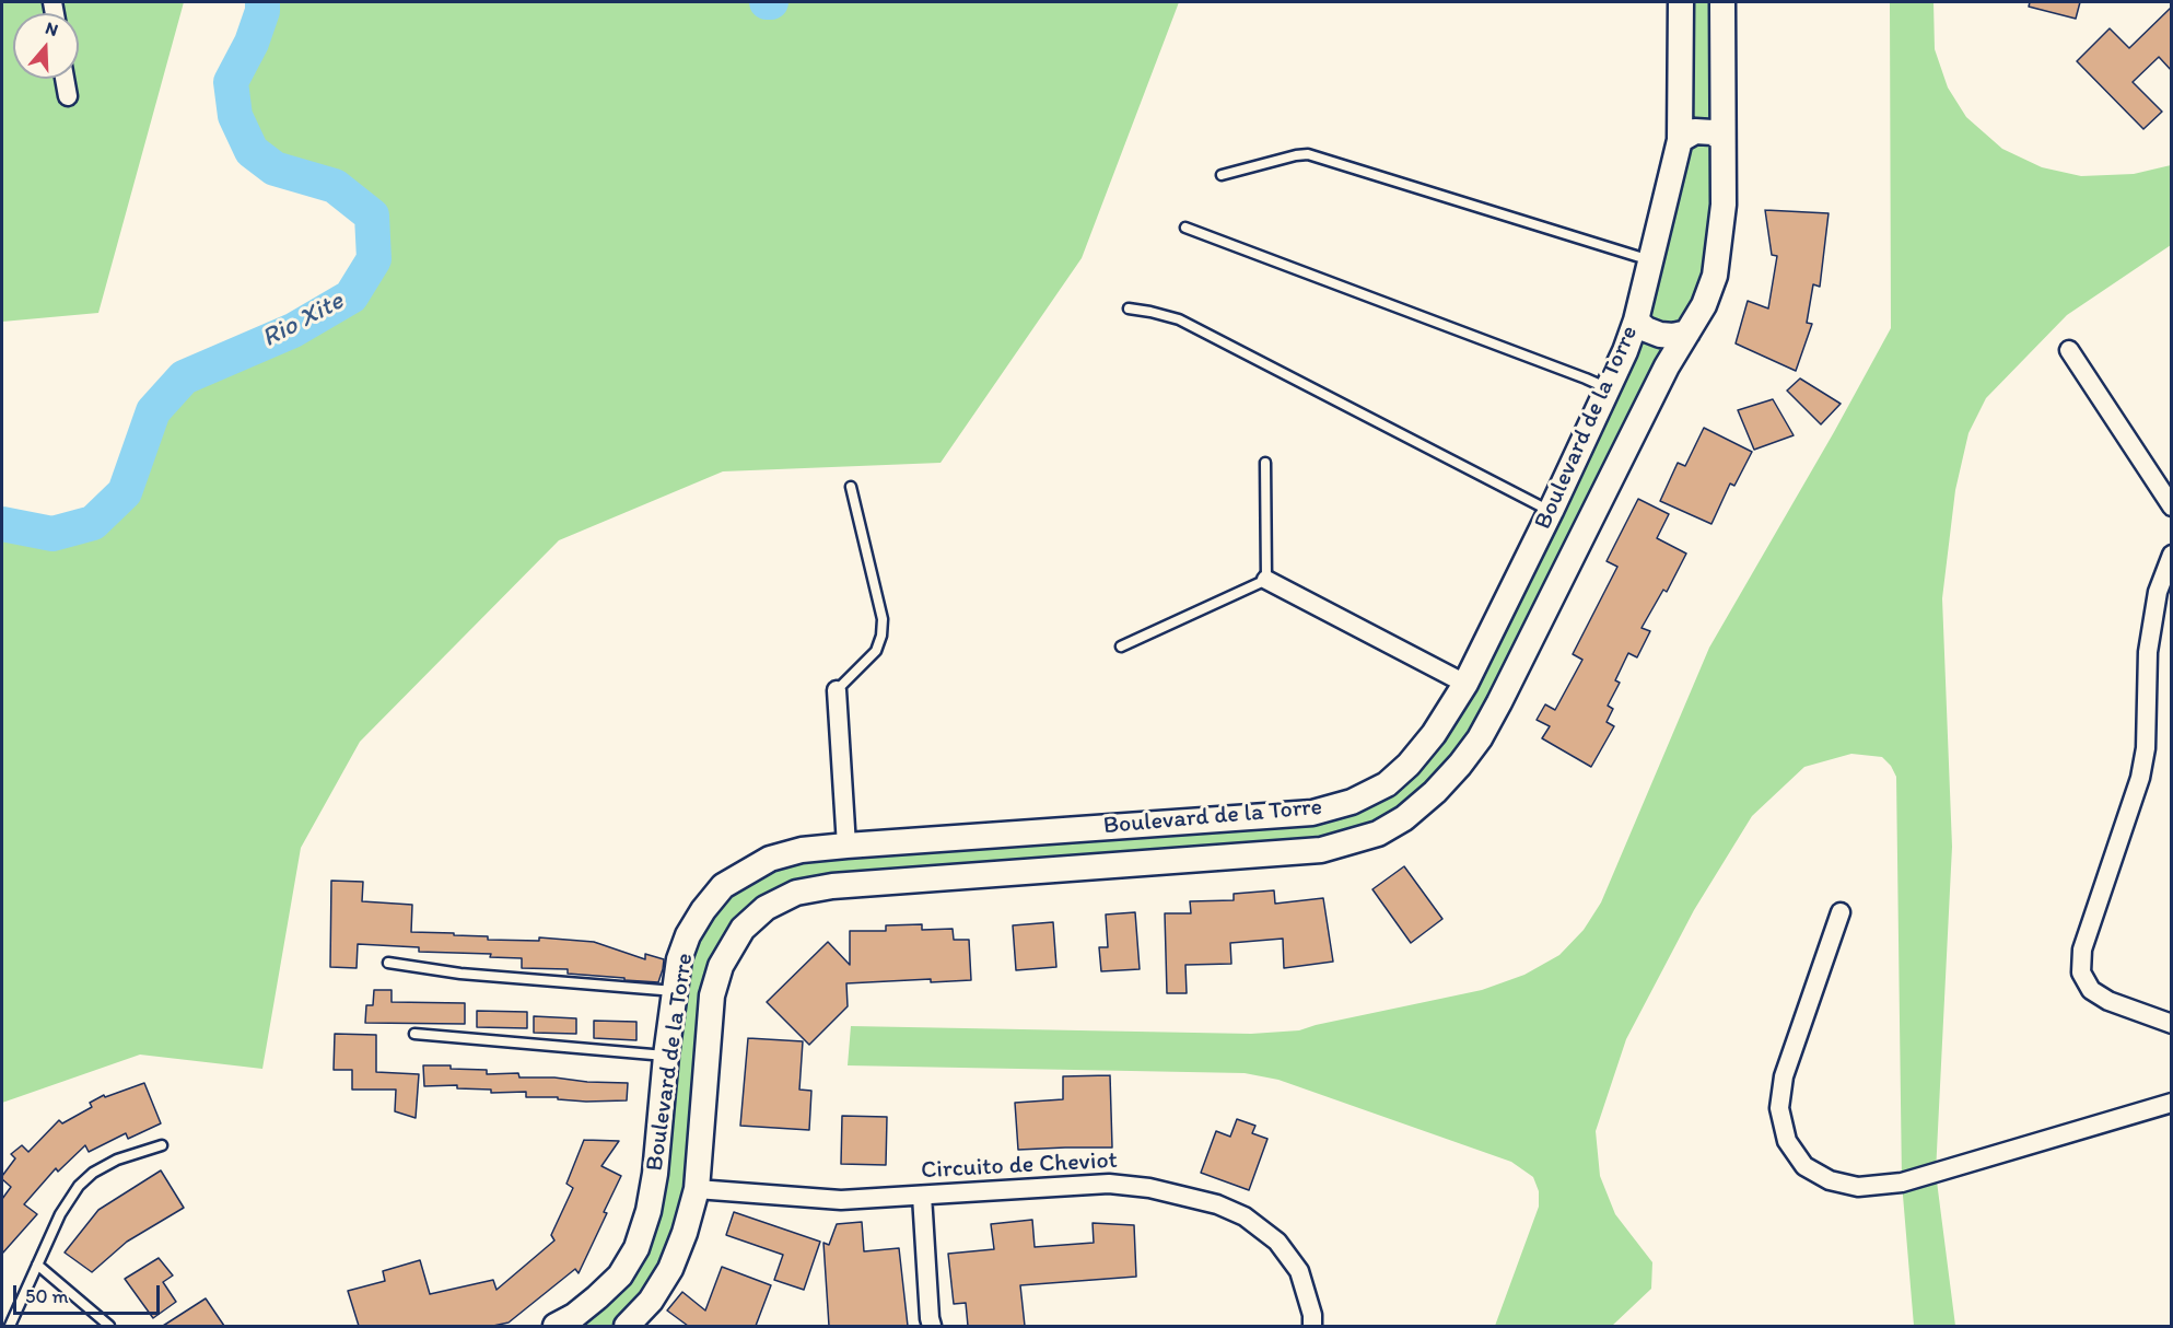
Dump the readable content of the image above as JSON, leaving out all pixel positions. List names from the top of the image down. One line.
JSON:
{"streets":{"street":["Boulevard de la Torre","Circuito de Cheviot"]},"crossings":[["Boulevard de la Torre","Circuito de Cheviot"]],"water":["Rio Xite"],"scale_bar":"50 m","north":"top"}
